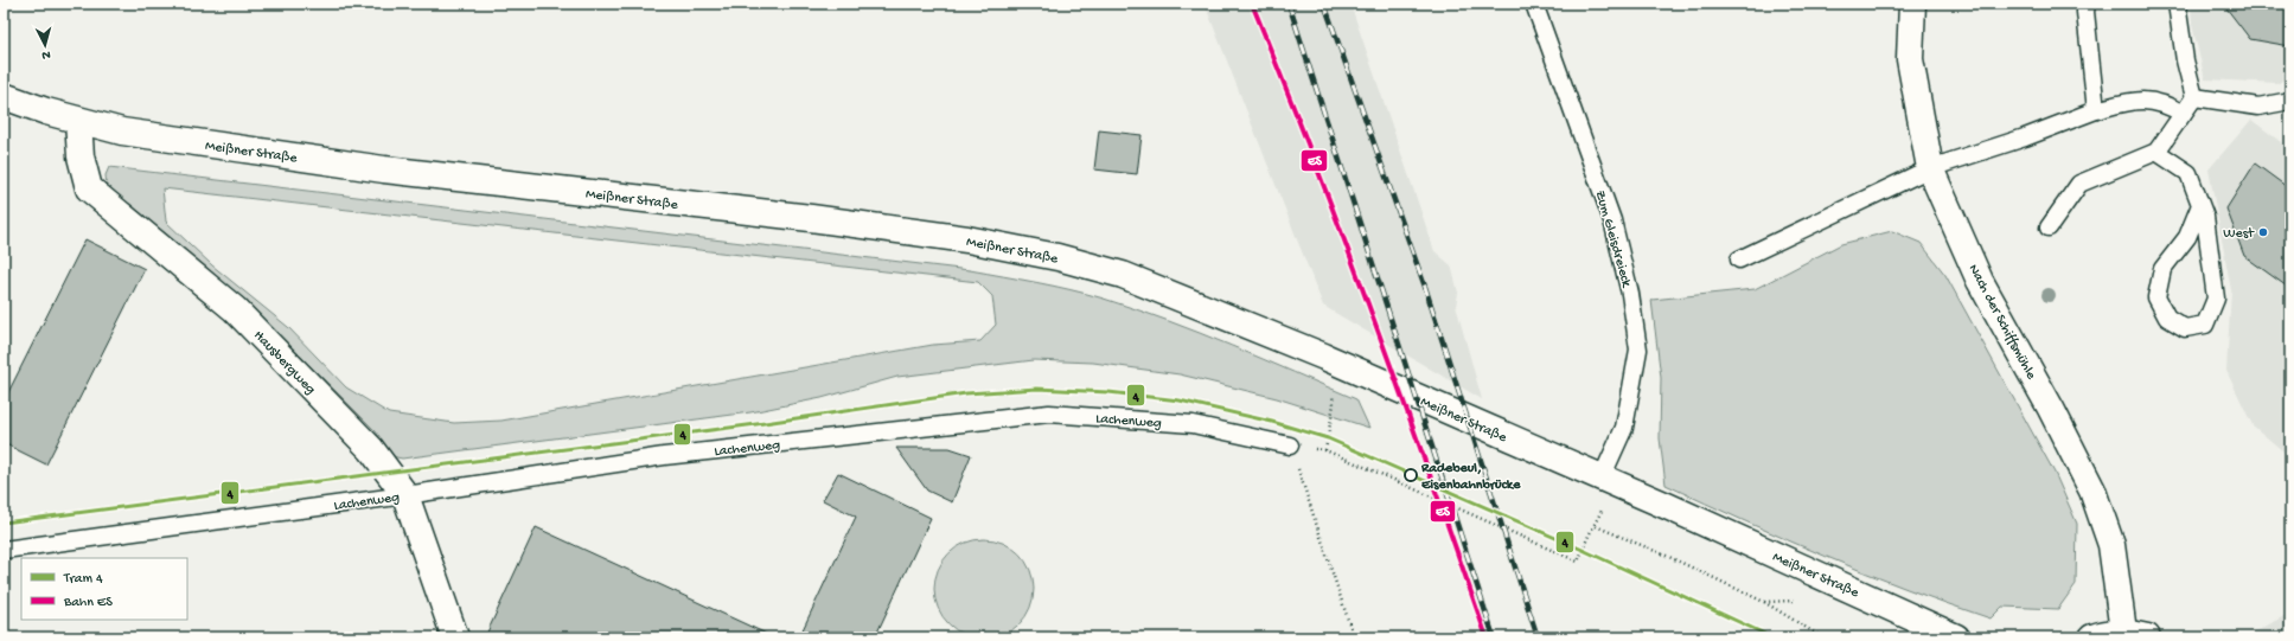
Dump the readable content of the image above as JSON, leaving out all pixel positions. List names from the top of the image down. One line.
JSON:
{"streets":{"main road":["Meißner Straße","Nach der Schiffsmühle","Hausbergweg"],"lane":["Zum Gleisdreieck","Lachenweg"]},"crossings":[["Meißner Straße","Zum Gleisdreieck"],["Meißner Straße","Hausbergweg"],["Hausbergweg","Lachenweg"]],"places":["West","Radebeul, Eisenbahnbrücke"],"lines":["rail line ES","tram line 4"],"legend":["Tram 4","Bahn ES"],"north":"bottom"}
